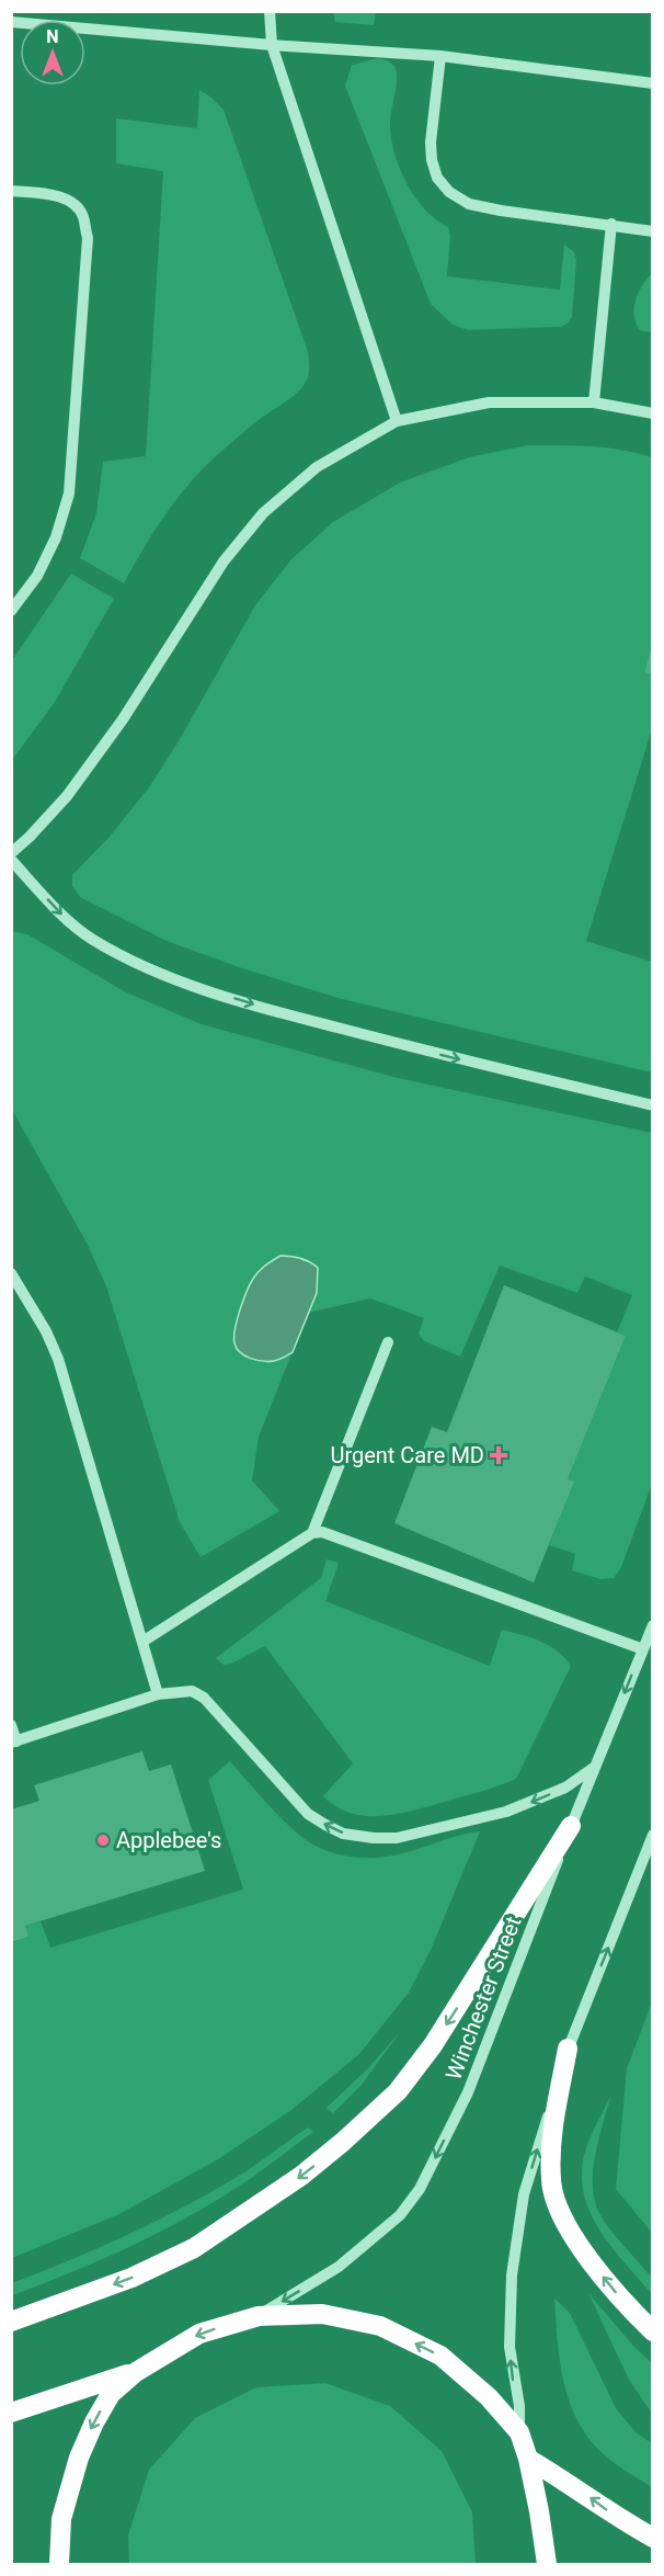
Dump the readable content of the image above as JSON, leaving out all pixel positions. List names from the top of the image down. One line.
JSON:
{"streets":{"street":["Winchester Street"]},"places":{"health":["Urgent Care MD"],"other":["Applebee's"]},"north":"top"}
